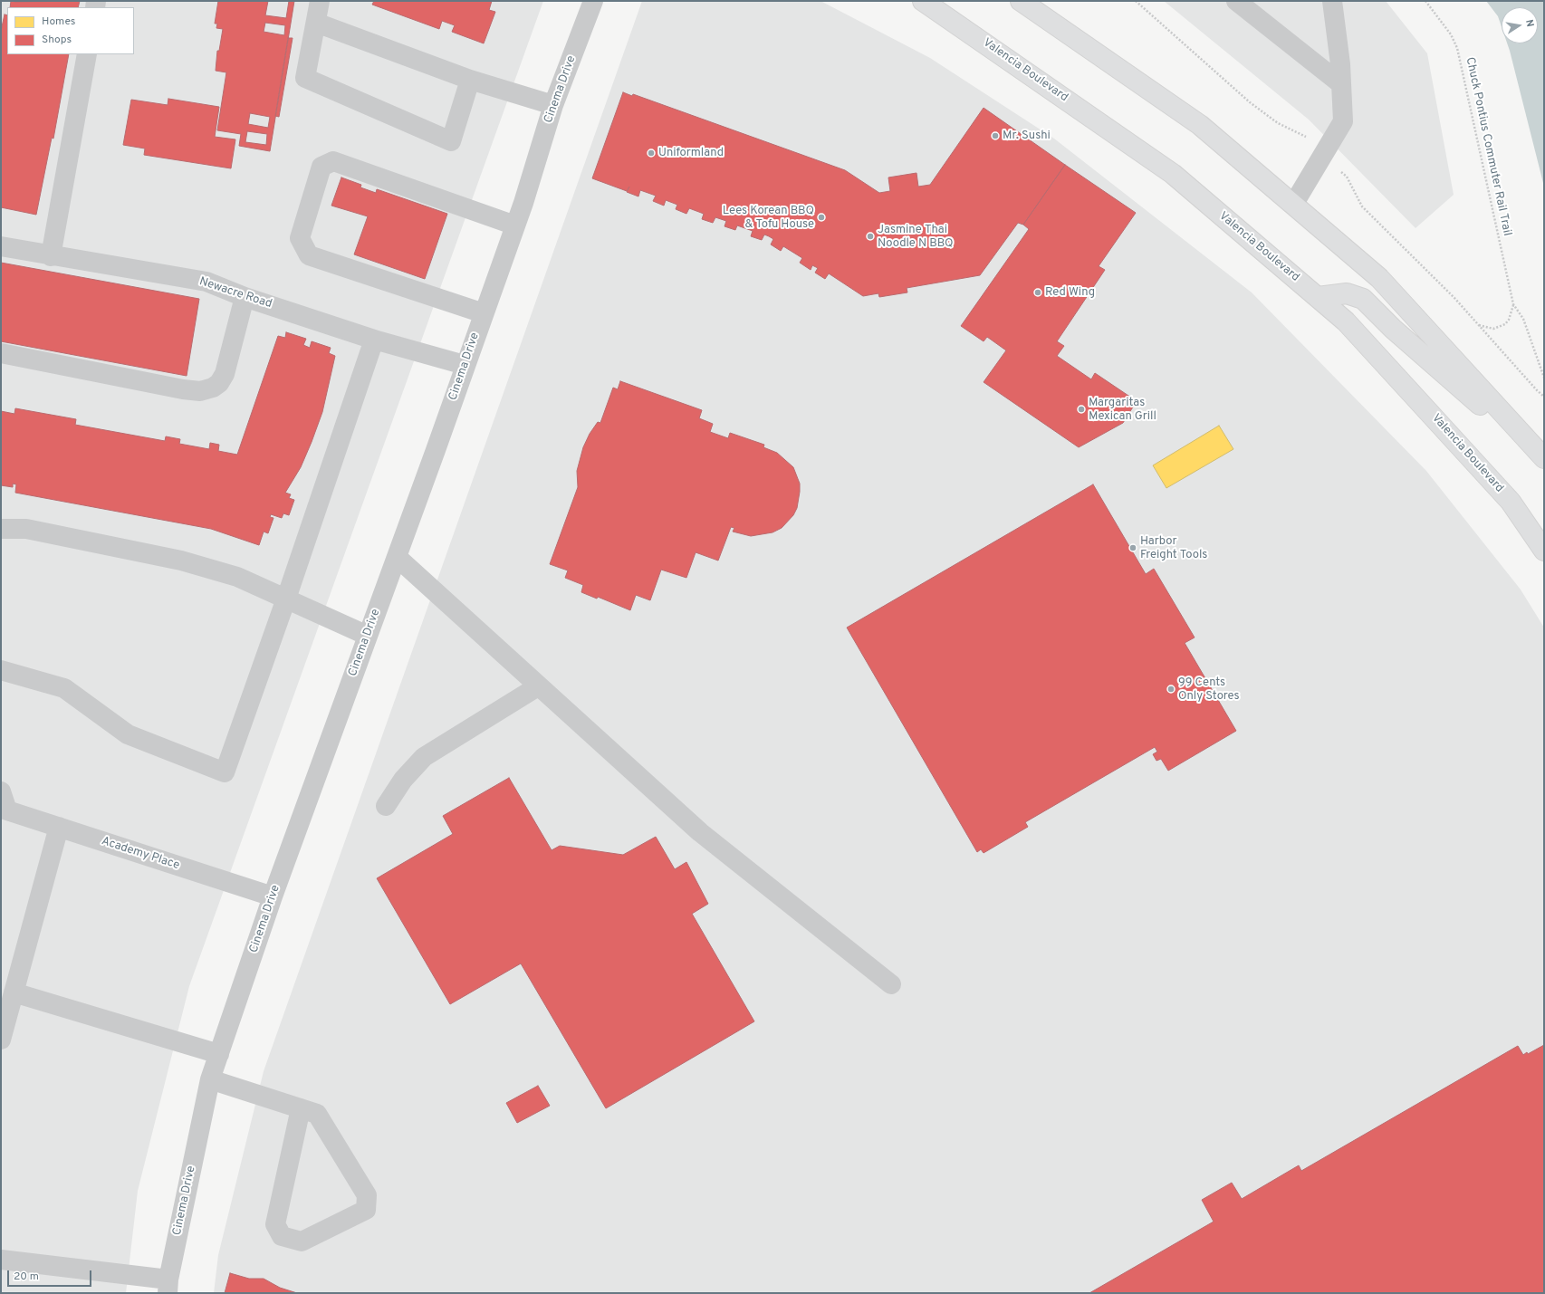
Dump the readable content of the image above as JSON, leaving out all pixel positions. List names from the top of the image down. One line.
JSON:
{"streets":{"main road":["Valencia Boulevard"],"street":["Cinema Drive","Newacre Road","Academy Place"],"path":["Chuck Pontius Commuter Rail Trail"]},"crossings":[["Cinema Drive","Newacre Road"],["Cinema Drive","Academy Place"]],"places":["Mr. Sushi","Uniformland","Lees Korean BBQ & Tofu House","Jasmine Thai Noodle N BBQ","Red Wing","Margaritas Mexican Grill","Harbor Freight Tools","99 Cents Only Stores"],"legend":["Homes","Shops"],"scale_bar":"20 m","north":"right"}
